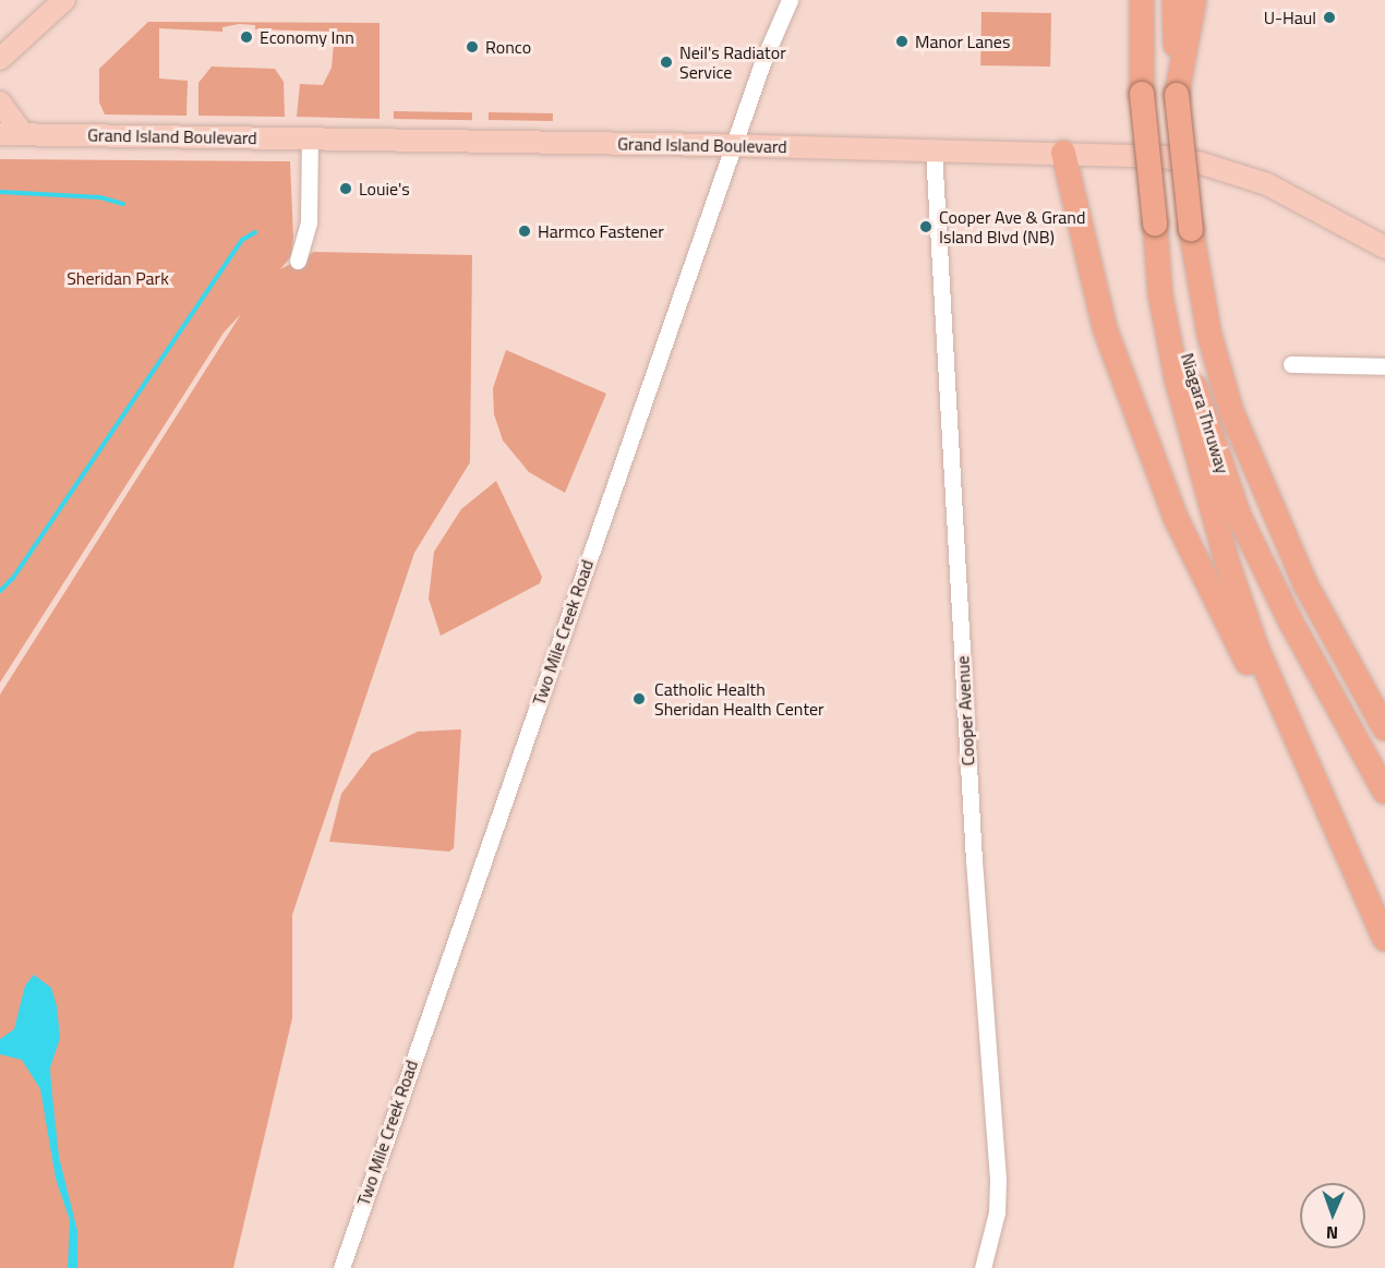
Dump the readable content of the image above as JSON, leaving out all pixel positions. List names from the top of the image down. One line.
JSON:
{"streets":{"highway":["Niagara Thruway"],"main road":["Grand Island Boulevard"],"street":["Two Mile Creek Road","Cooper Avenue"]},"crossings":[["Grand Island Boulevard","Two Mile Creek Road"],["Grand Island Boulevard","Cooper Avenue"]],"parks":["Sheridan Park"],"places":["U-Haul","Economy Inn","Manor Lanes","Ronco","Neil's Radiator Service","Louie's","Cooper Ave & Grand Island Blvd (NB)","Harmco Fastener","Catholic Health Sheridan Health Center"],"north":"bottom"}
